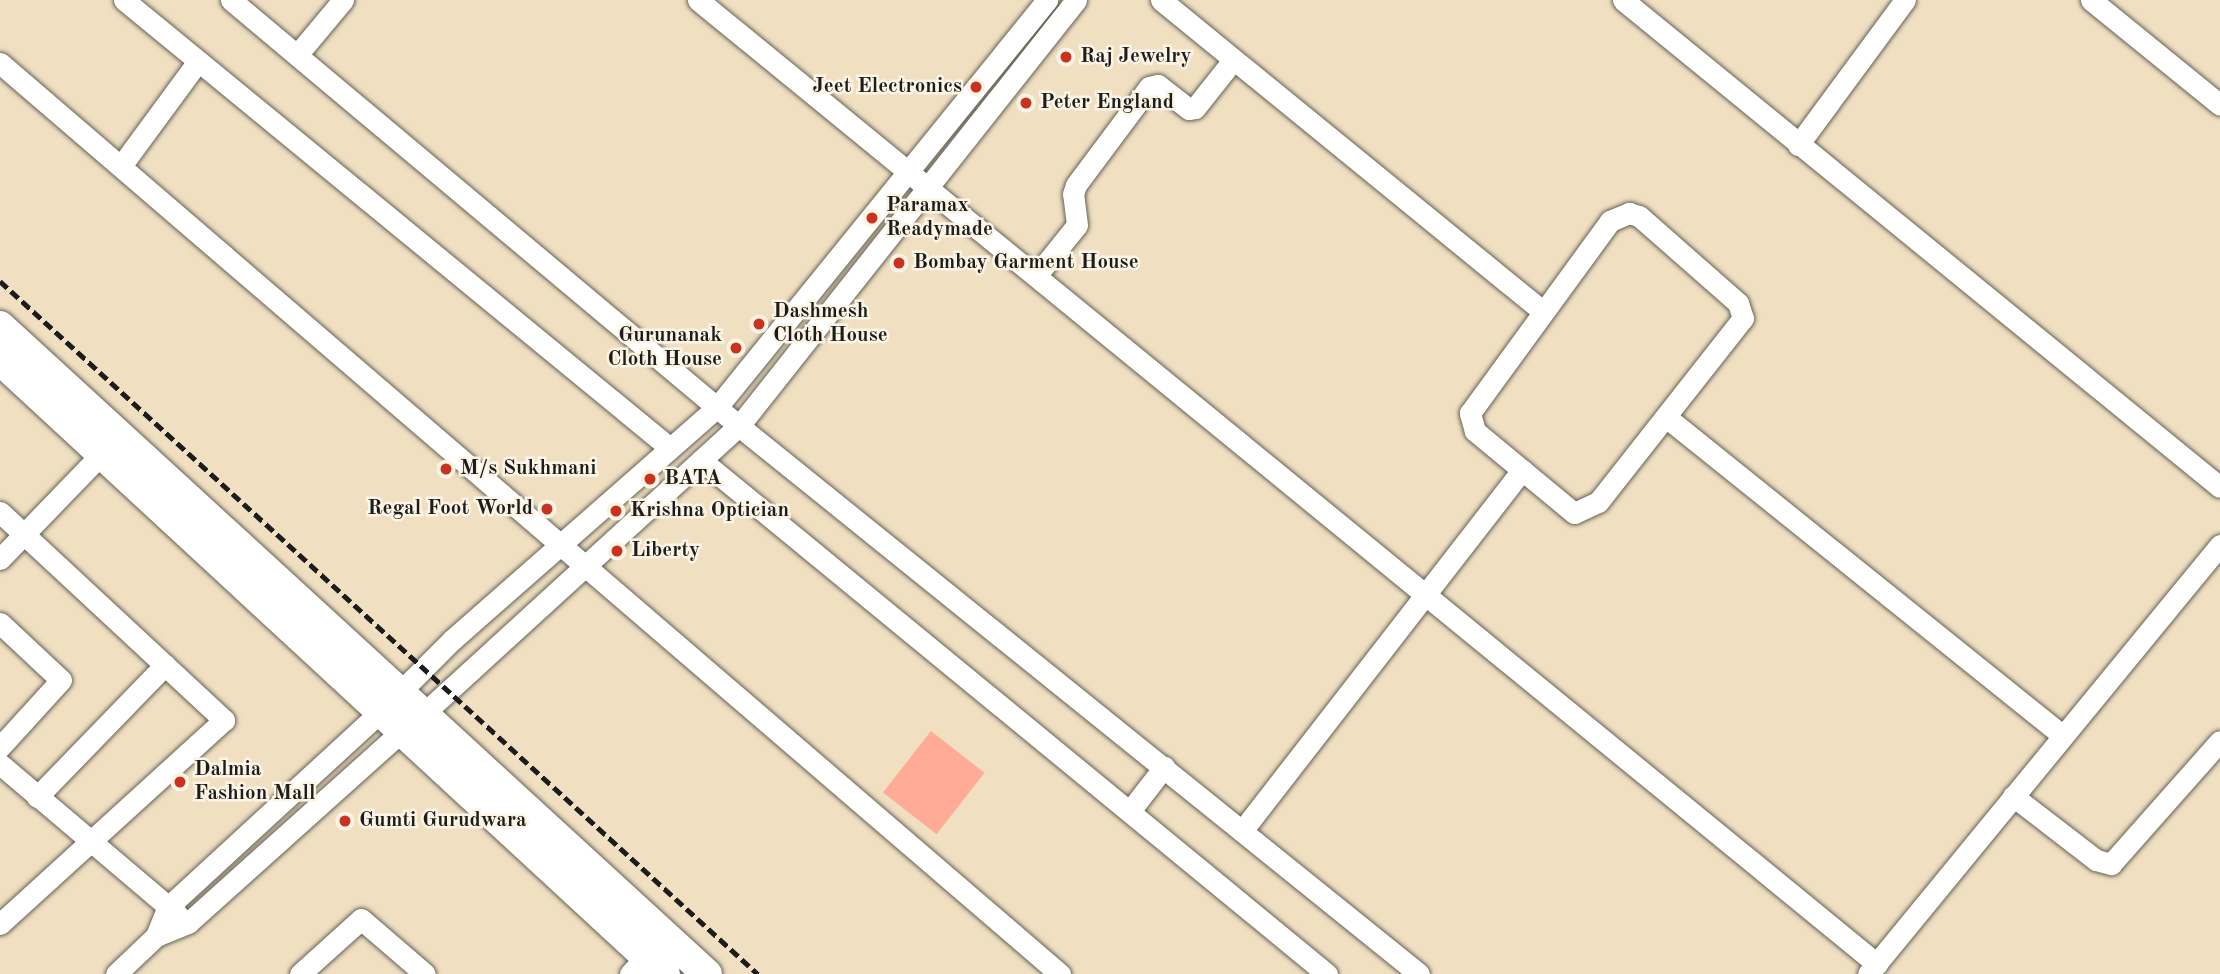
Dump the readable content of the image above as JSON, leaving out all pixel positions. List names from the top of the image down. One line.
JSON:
{"places":["Raj Jewelry","Jeet Electronics","Peter England","Paramax Readymade","Bombay Garment House","Dashmesh Cloth House","Gurunanak Cloth House","M/s Sukhmani","BATA","Regal Foot World","Krishna Optician","Liberty","Dalmia Fashion Mall","Gumti Gurudwara"]}
